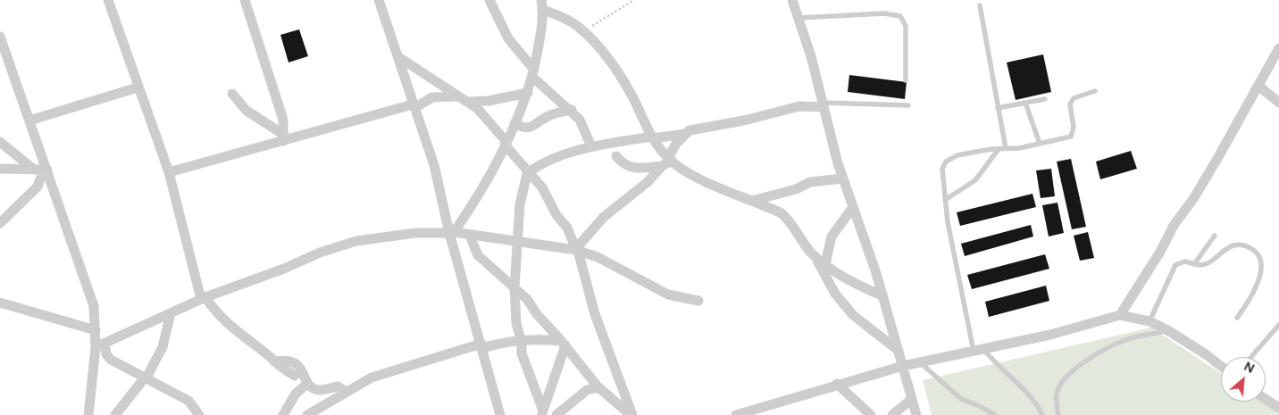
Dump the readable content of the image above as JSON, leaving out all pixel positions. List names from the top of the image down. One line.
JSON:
{"north":"top right"}
